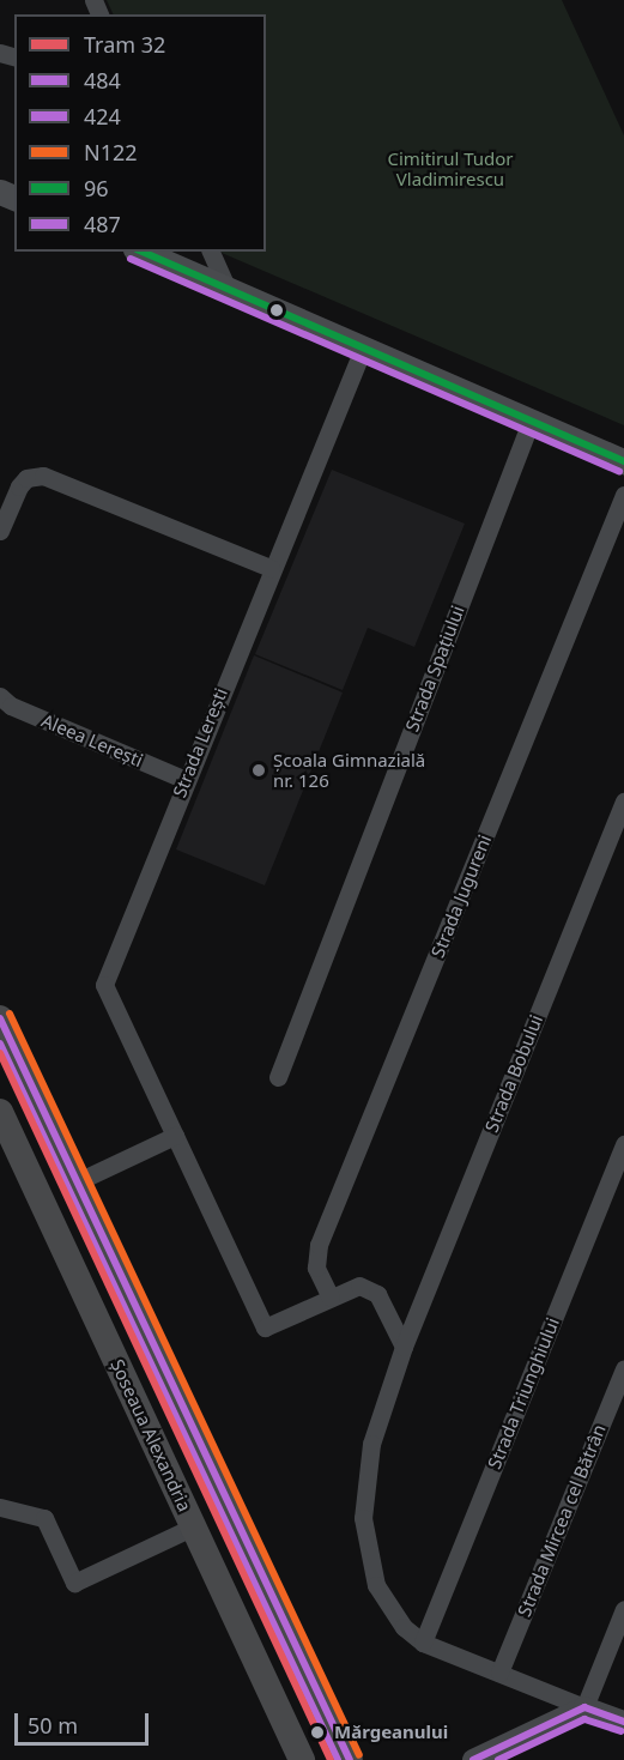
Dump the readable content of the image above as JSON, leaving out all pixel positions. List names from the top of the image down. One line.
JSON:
{"streets":{"main road":["Șoseaua Alexandria"],"street":["Strada Spațiului","Aleea Lerești","Strada Lerești","Strada Jugureni","Strada Bobului","Strada Triunghiului","Strada Mircea cel Bătrân"]},"crossings":[["Aleea Lerești","Strada Lerești"],["Strada Lerești","Strada Jugureni"],["Strada Lerești","Strada Bobului"]],"parks":["Cimitirul Tudor Vladimirescu"],"places":["Școala Gimnazială nr. 126","Mărgeanului"],"lines":["transit line 96","transit line 487","transit line N122","transit line 484","transit line 424","tram line 32"],"legend":["Tram 32","484","424","N122","96","487"],"scale_bar":"50 m"}
